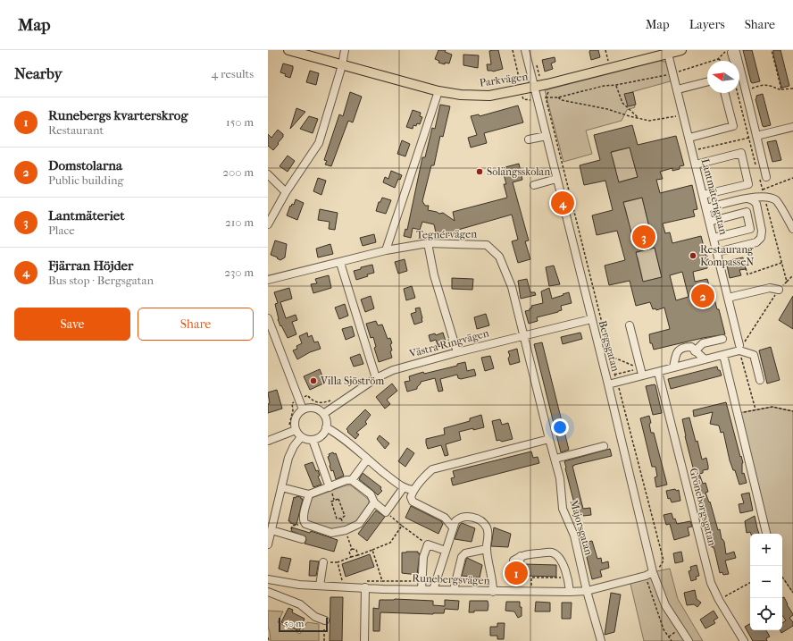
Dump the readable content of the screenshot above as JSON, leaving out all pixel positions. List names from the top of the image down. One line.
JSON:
{"streets":{"main road":["Parkvägen"],"street":["Lantmäterigatan","Tegnérvägen","Västra Ringvägen","Bergsgatan","Gröneborgsgatan","Majorsgatan","Runebergsvägen"]},"crossings":[["Parkvägen","Lantmäterigatan"],["Parkvägen","Bergsgatan"],["Tegnérvägen","Västra Ringvägen"],["Tegnérvägen","Majorsgatan"],["Västra Ringvägen","Bergsgatan"],["Västra Ringvägen","Majorsgatan"],["Bergsgatan","Runebergsvägen"],["Majorsgatan","Runebergsvägen"]],"places":["Solängsskolan","Restaurang KompasseN","Villa Sjöström"],"scale_bar":"50 m","north":"left","page":{"header":"Map","nav":["Map","Layers","Share"],"heading":["Nearby","4 results"],"list":[{"mark":"1","name":"Runebergs kvarterskrog","note":"Restaurant","value":"150 m"},{"mark":"2","name":"Domstolarna","note":"Public building","value":"200 m"},{"mark":"3","name":"Lantmäteriet","note":"Place","value":"210 m"},{"mark":"4","name":"Fjärran Höjder","note":"Bus stop · Bergsgatan","value":"230 m"}],"pins":["4","3","2","1"],"buttons":["Save","Share"],"map_buttons":["+","−"],"scale":"50 m"}}
